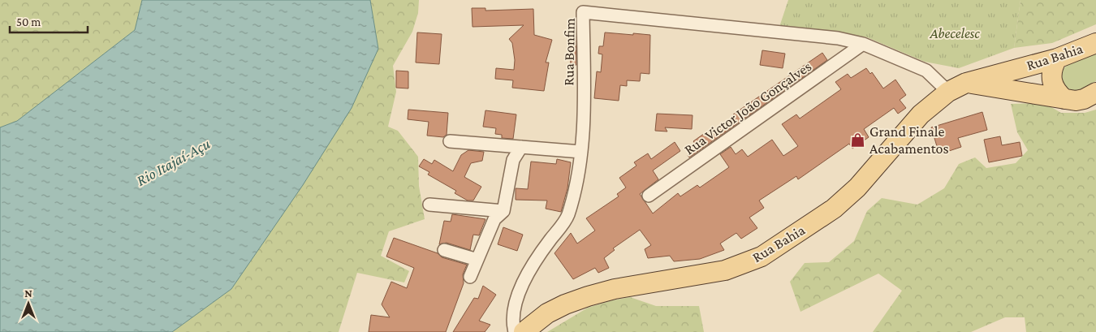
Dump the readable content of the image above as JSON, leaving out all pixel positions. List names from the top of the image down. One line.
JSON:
{"streets":{"main road":["Rua Bahia"],"street":["Rua Bonfim","Rua Victor João Gonçalves"]},"crossings":[["Rua Bonfim","Rua Bahia"],["Rua Bonfim","Rua Victor João Gonçalves"]],"water":["Rio Itajaí-Açu"],"parks":["Abecelesc"],"places":{"shop":["Grand Finale Acabamentos"]},"scale_bar":"50 m","north":"top"}
